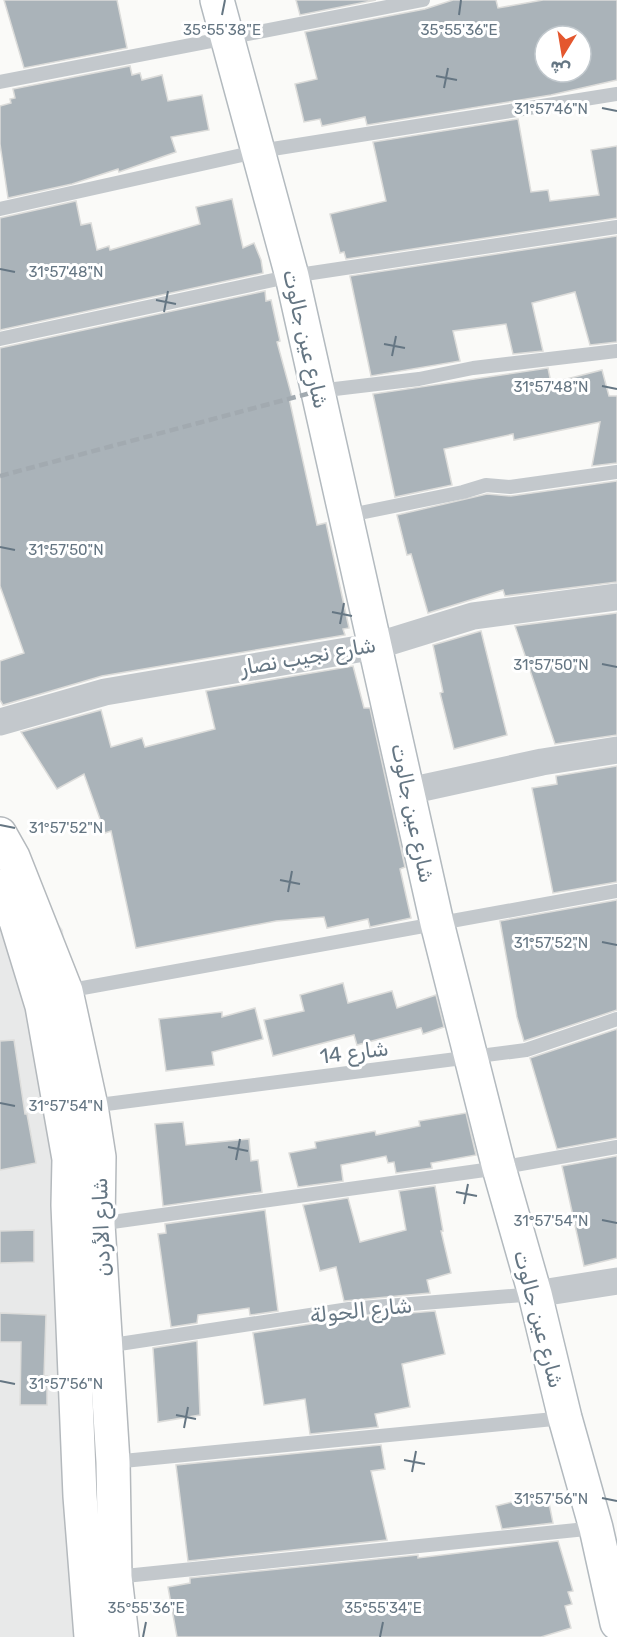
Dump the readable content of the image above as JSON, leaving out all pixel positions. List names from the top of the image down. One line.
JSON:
{"streets":{"main road":["شارع عين جالوت","شارع الأردن"],"street":["شارع نجيب نصار","شارع الحولة"],"lane":["شارع 14"]},"crossings":[["شارع عين جالوت","شارع نجيب نصار"],["شارع عين جالوت","شارع 14"],["شارع عين جالوت","شارع الحولة"],["شارع 14","شارع الأردن"],["شارع الأردن","شارع الحولة"]],"north":"bottom","coordinates":["35°55'38\"E","35°55'36\"E","31°57'46\"N","31°57'48\"N","31°57'50\"N","31°57'52\"N","31°57'54\"N","31°57'56\"N","35°55'34\"E"]}
